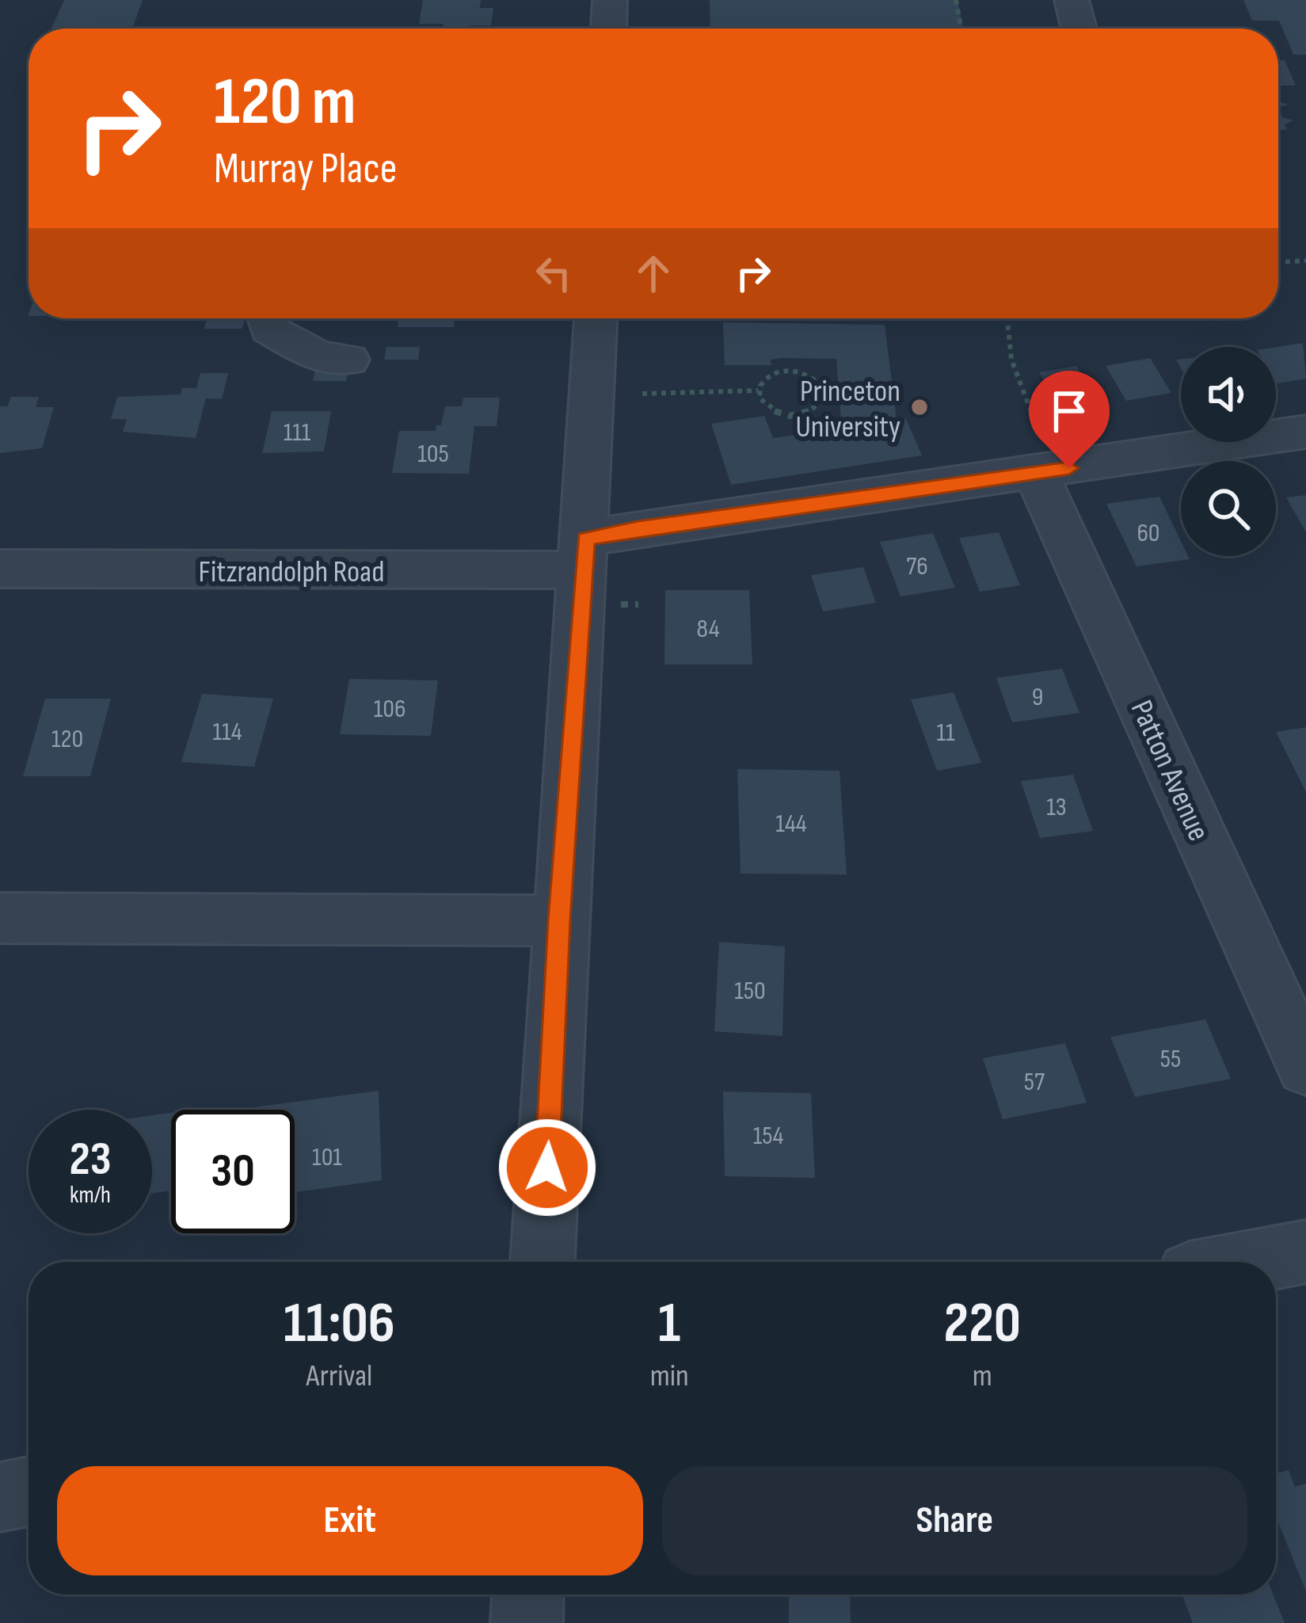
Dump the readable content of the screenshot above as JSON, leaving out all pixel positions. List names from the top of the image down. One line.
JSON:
{"streets":{"street":["Fitzrandolph Road","Patton Avenue"]},"crossings":[["Fitzrandolph Road","Patton Avenue"]],"places":["Princeton University"],"house_numbers":["111","105","60","76","84","9","106","114","11","120","13","144","150","55","57","154","101"],"page":{"turn":["120 m","Murray Place"],"speed":"23 km/h","limit":"30","eta":["11:06","Arrival","1","min","220","m"],"buttons":["Exit","Share"]}}
